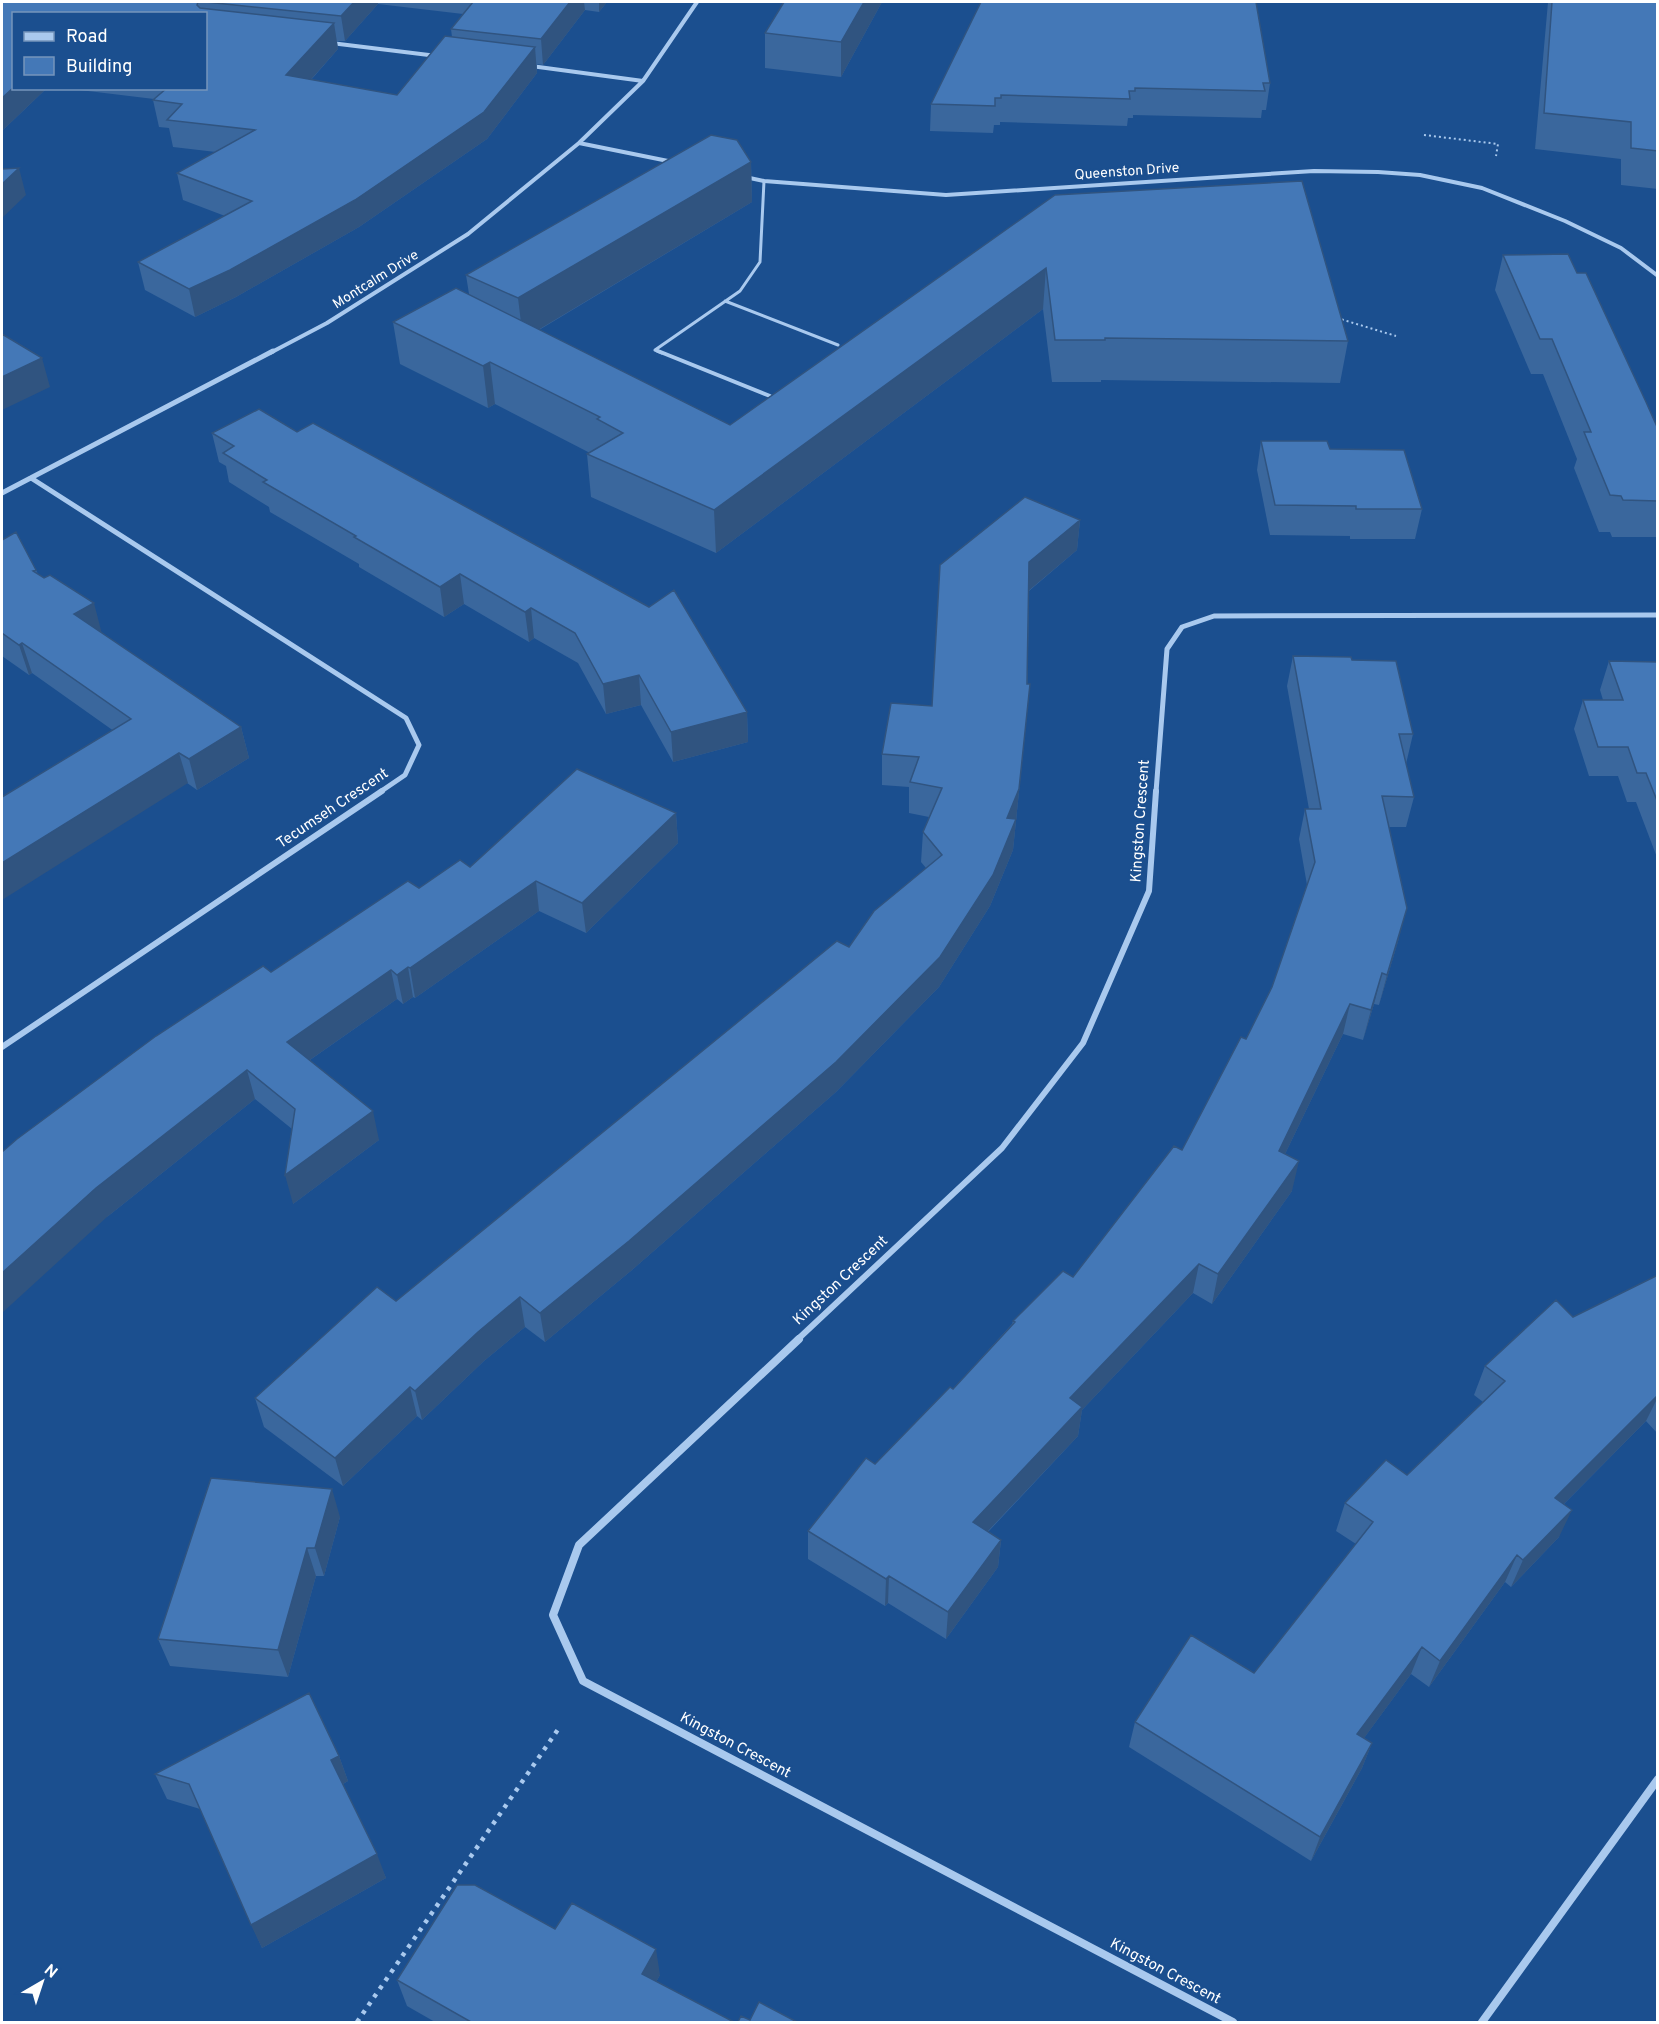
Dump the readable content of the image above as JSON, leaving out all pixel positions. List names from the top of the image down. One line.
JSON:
{"streets":{"street":["Queenston Drive","Montcalm Drive","Tecumseh Crescent","Kingston Crescent"]},"crossings":[["Montcalm Drive","Tecumseh Crescent"]],"legend":["Road","Building"],"north":"top right"}
